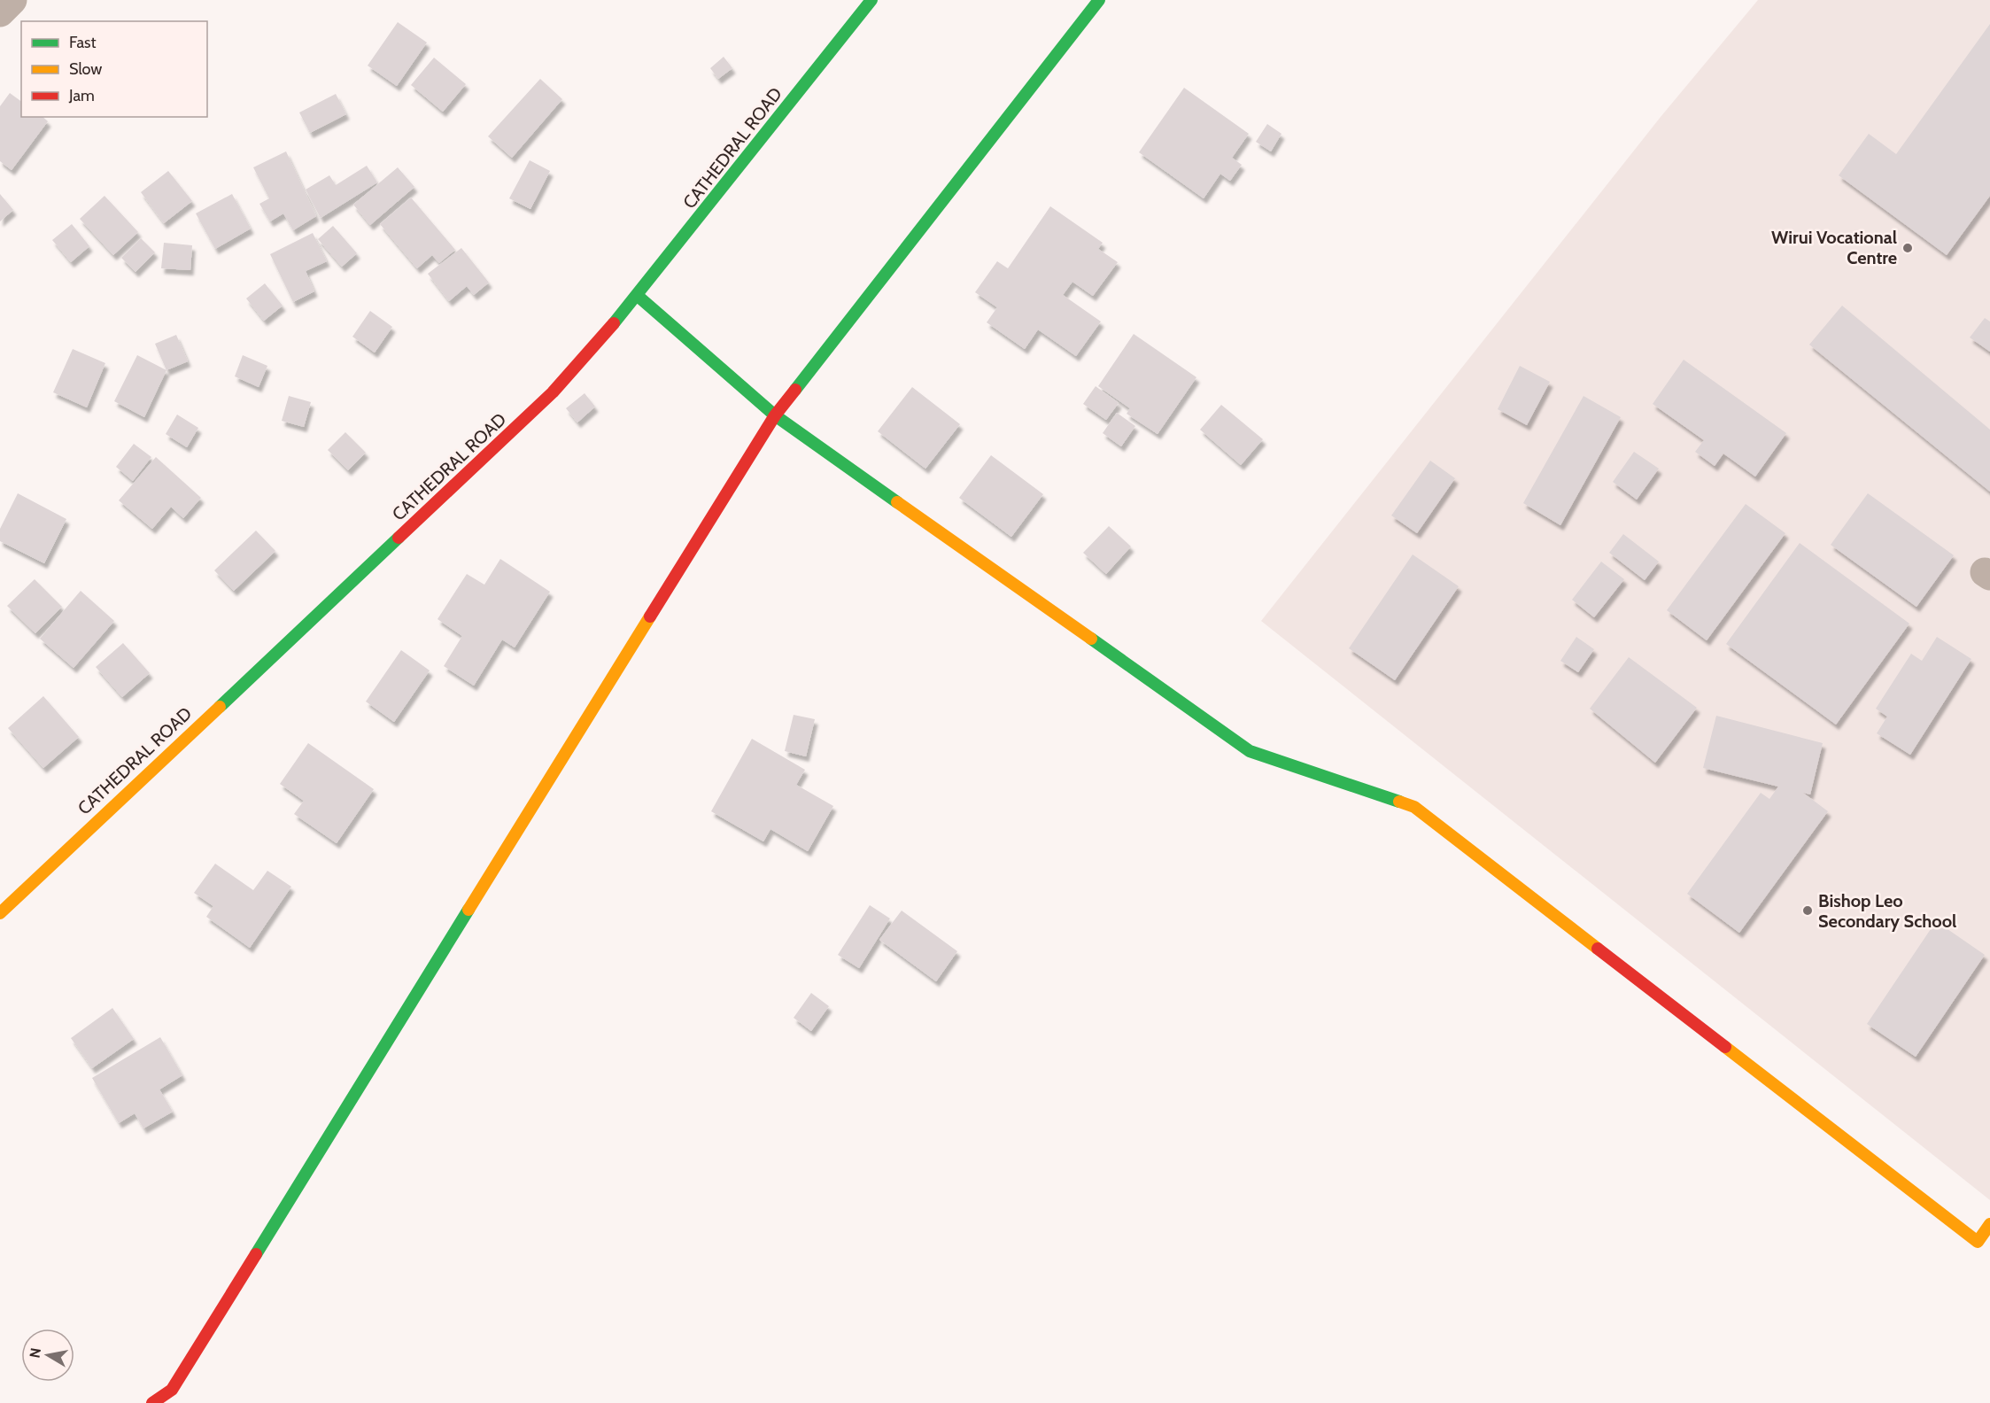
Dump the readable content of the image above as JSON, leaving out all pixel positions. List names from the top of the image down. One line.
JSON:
{"streets":{"street":["CATHEDRAL ROAD"]},"places":["Wirui Vocational Centre","Bishop Leo Secondary School"],"legend":["Fast","Slow","Jam"],"north":"left"}
